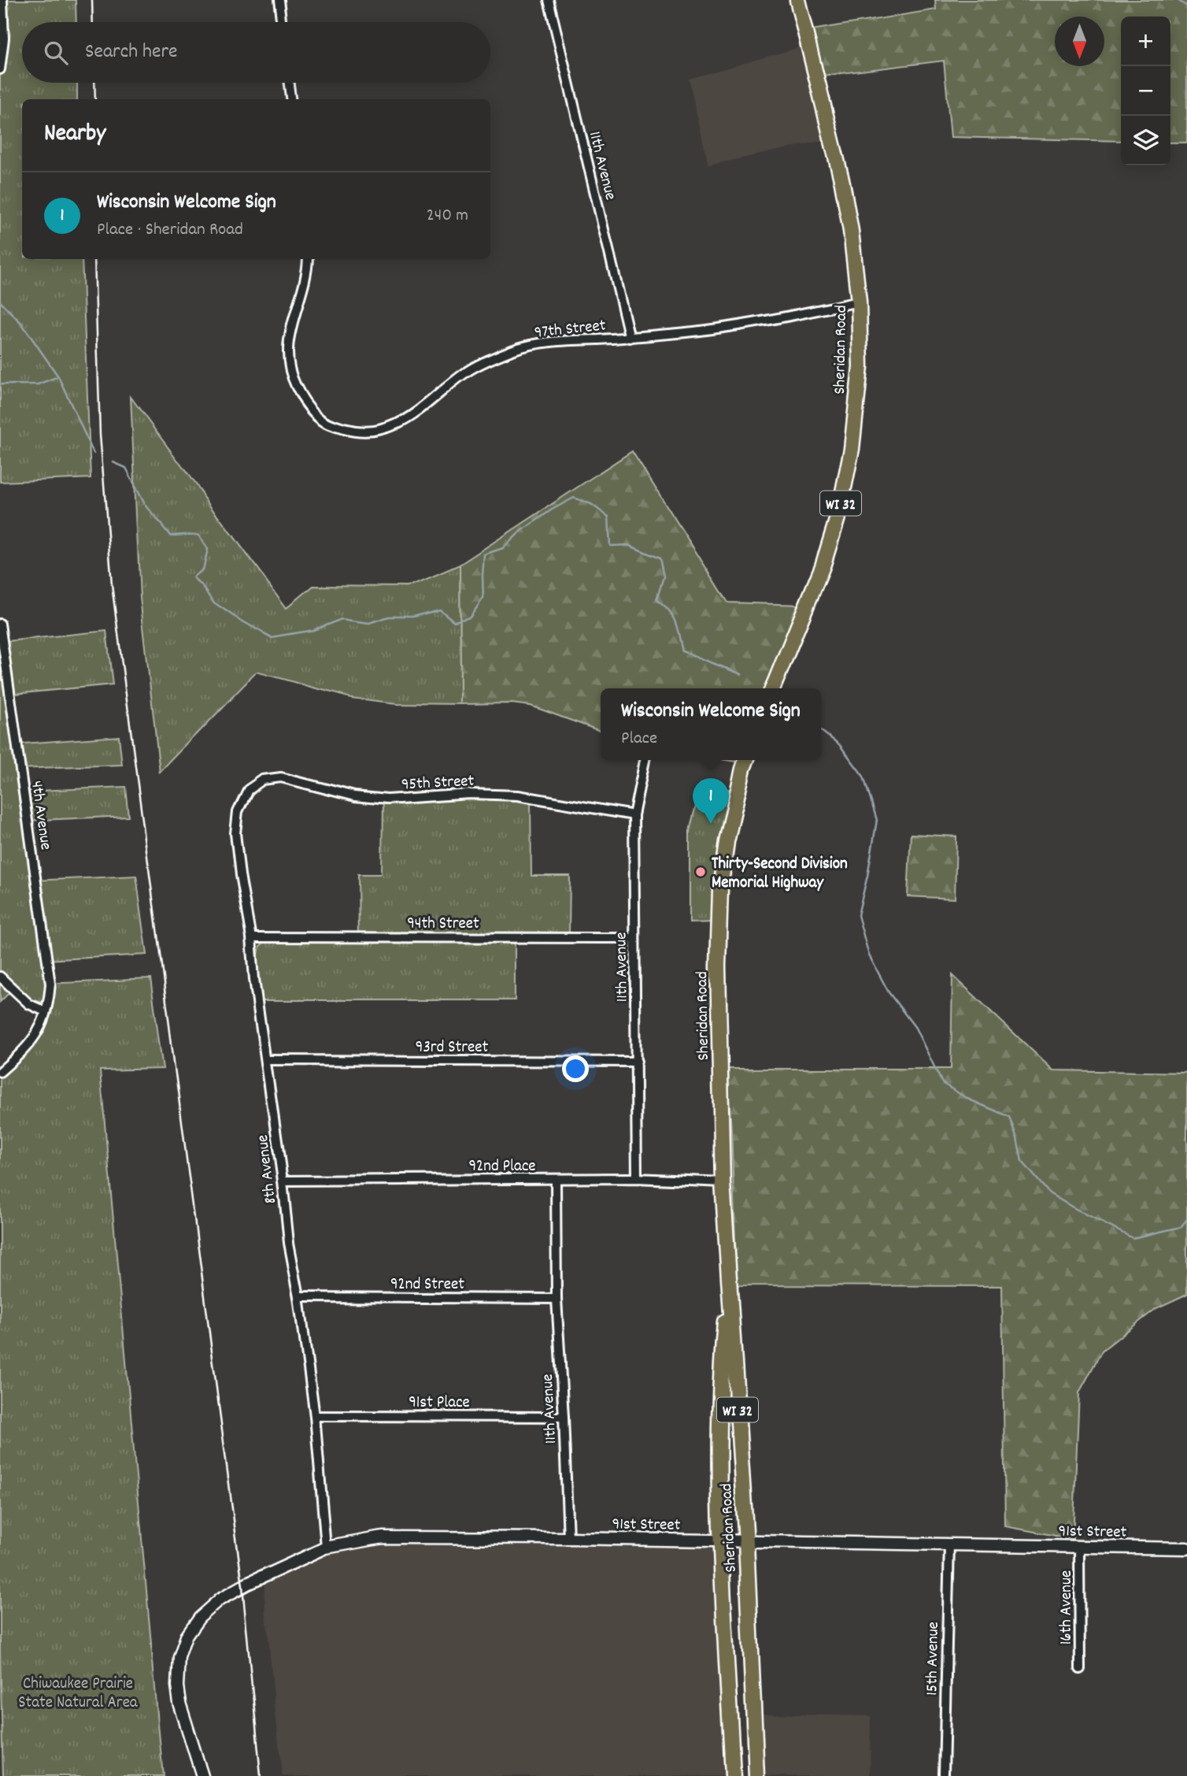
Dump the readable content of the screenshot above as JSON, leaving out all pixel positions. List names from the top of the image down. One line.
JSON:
{"streets":{"main road":["Sheridan Road","WI 32"],"street":["11th Avenue","97th Street","95th Street","4th Avenue","94th Street","93rd Street","92nd Place","8th Avenue","92nd Street","91st Place","91st Street","16th Avenue","15th Avenue"]},"crossings":[["11th Avenue","97th Street"],["11th Avenue","95th Street"],["11th Avenue","94th Street"],["11th Avenue","93rd Street"],["11th Avenue","92nd Place"],["11th Avenue","92nd Street"],["11th Avenue","91st Place"],["11th Avenue","91st Street"],["97th Street","Sheridan Road"],["Sheridan Road","92nd Place"],["Sheridan Road","91st Street"],["95th Street","8th Avenue"],["94th Street","8th Avenue"],["93rd Street","8th Avenue"],["92nd Place","8th Avenue"],["8th Avenue","92nd Street"],["8th Avenue","91st Place"],["8th Avenue","91st Street"],["91st Street","16th Avenue"],["91st Street","15th Avenue"]],"parks":["Chiwaukee Prairie State Natural Area"],"places":["Thirty-Second Division Memorial Highway"],"north":"bottom","page":{"map_buttons":["+","−"],"search":"Search here","heading":"Nearby","list":[{"mark":"1","name":"Wisconsin Welcome Sign","note":"Place · Sheridan Road","value":"240 m"}],"popup":["Wisconsin Welcome Sign","Place"],"pins":"1"}}
